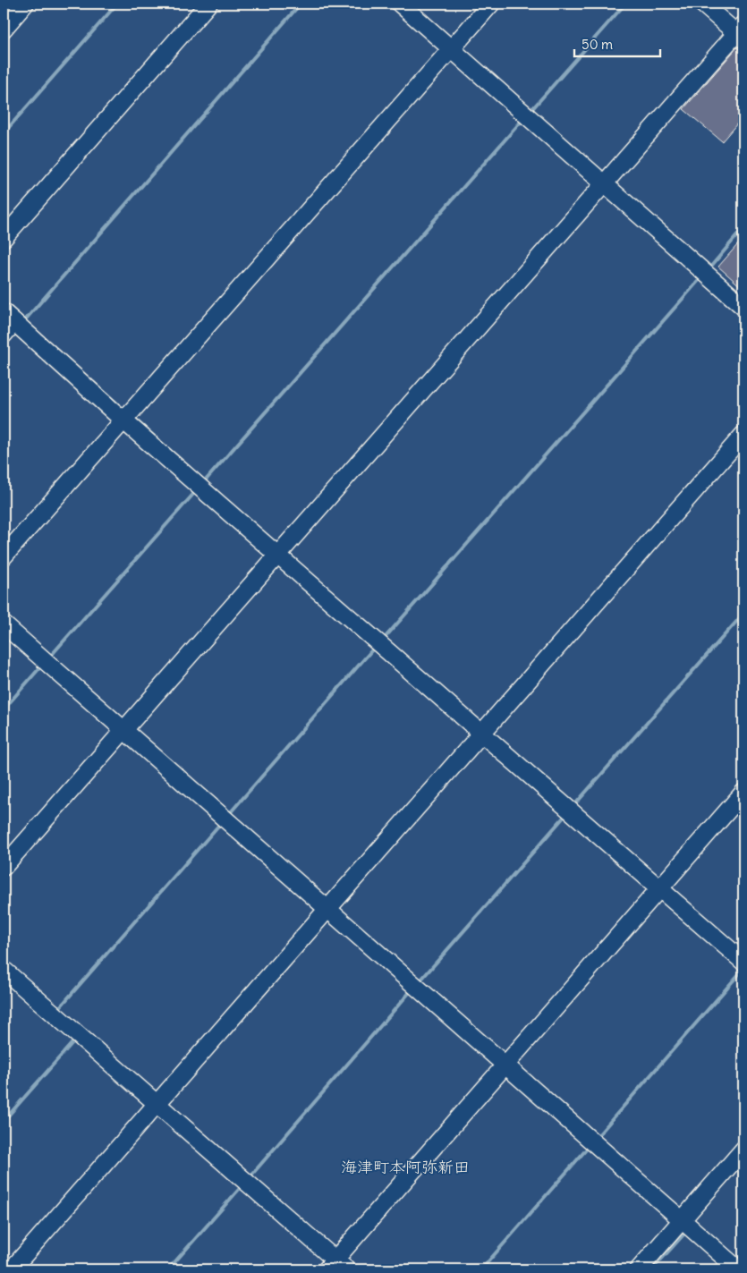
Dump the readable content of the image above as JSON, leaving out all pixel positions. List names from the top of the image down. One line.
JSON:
{"districts":["海津町本阿弥新田"],"scale_bar":"50 m"}
